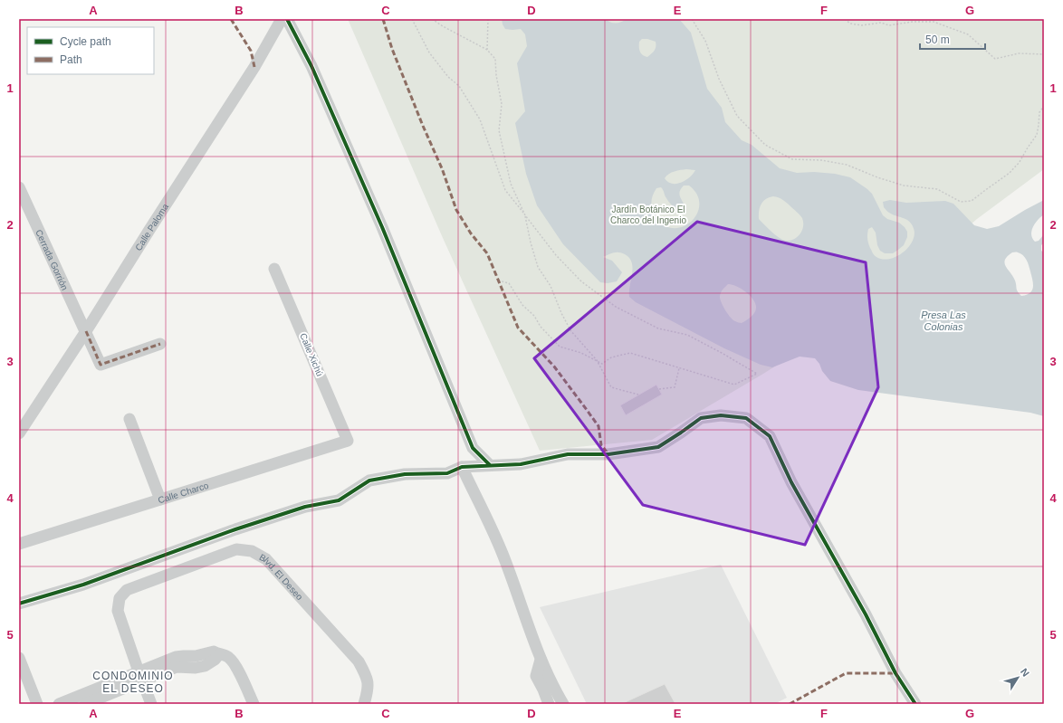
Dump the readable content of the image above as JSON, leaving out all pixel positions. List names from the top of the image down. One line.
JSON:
{"streets":{"street":["Calle Paloma","Cerrada Gorrión","Calle Xichú","Calle Charco","Blvd. El Deseo"]},"crossings":[["Calle Paloma","Cerrada Gorrión"],["Calle Xichú","Calle Charco"]],"districts":["CONDOMINIO EL DESEO"],"water":["Presa Las Colonias"],"parks":["Jardín Botánico El Charco del Ingenio"],"legend":["Cycle path","Path"],"scale_bar":"50 m","north":"top right","grid":{"columns":["A","B","C","D","E","F","G"],"rows":["1","2","3","4","5"]}}
